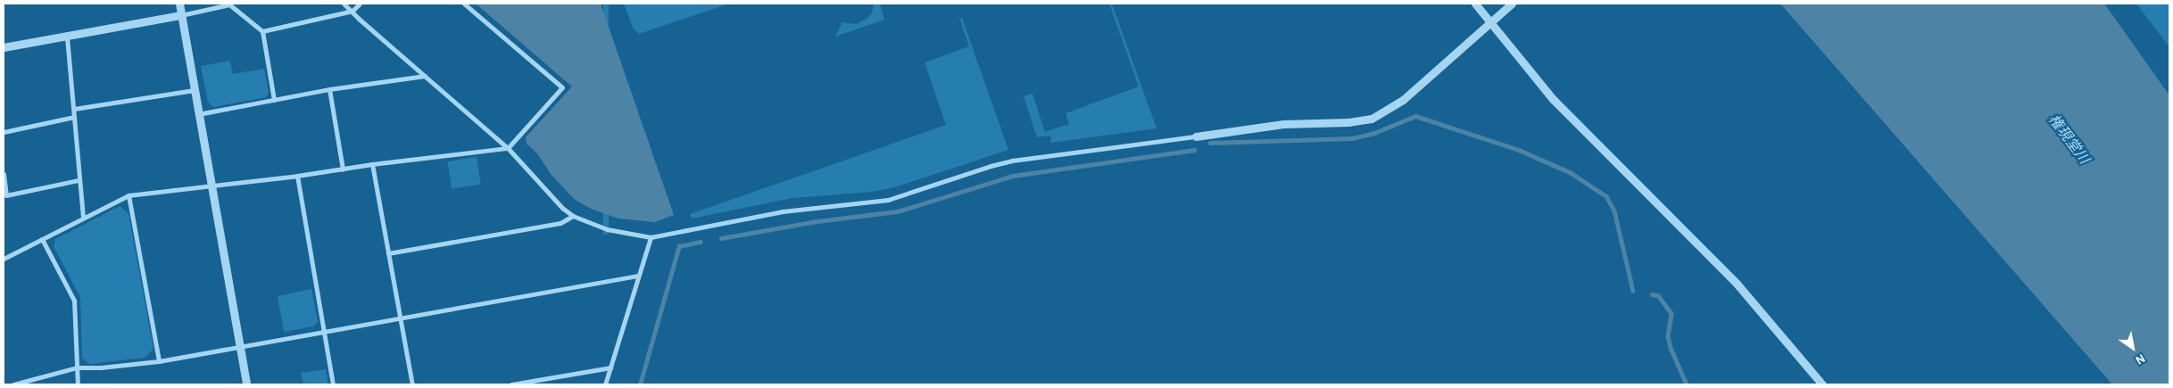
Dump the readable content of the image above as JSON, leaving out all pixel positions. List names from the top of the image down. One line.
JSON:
{"water":["権現堂川"],"north":"bottom right"}
